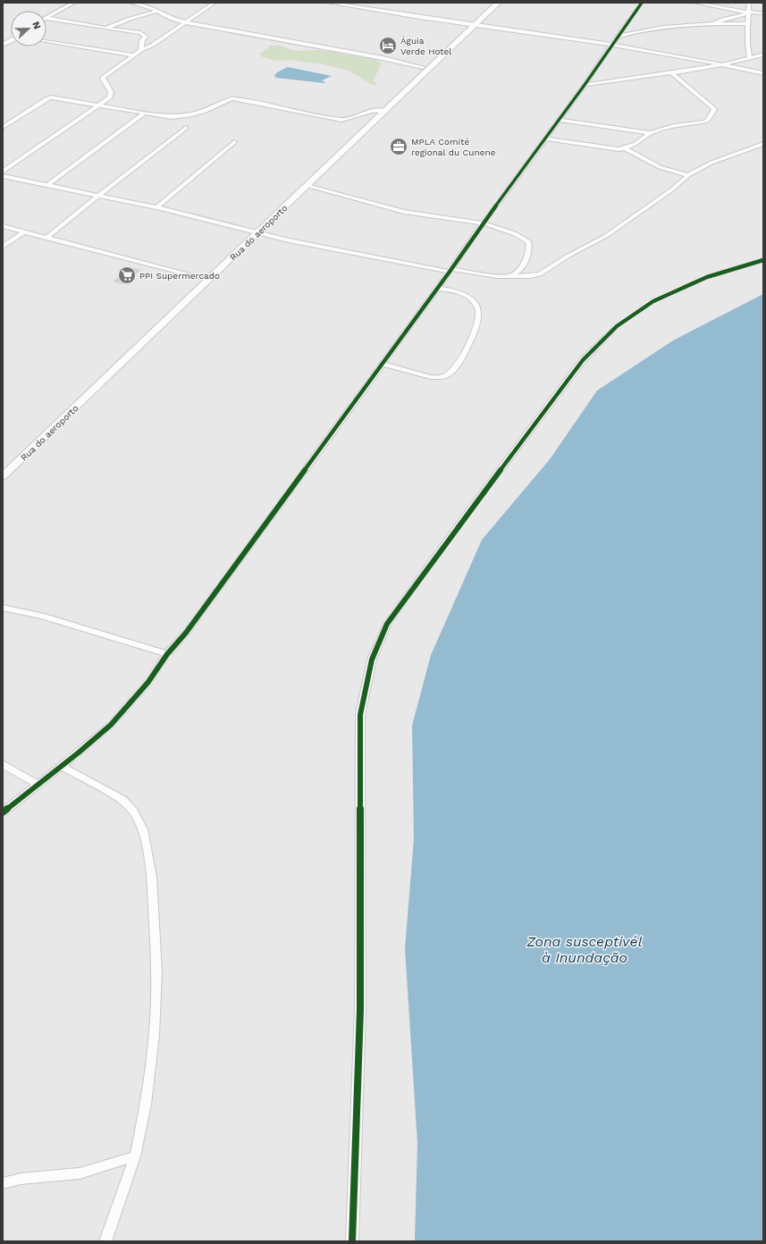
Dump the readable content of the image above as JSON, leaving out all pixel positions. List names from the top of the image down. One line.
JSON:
{"streets":{"main road":["Rua do aeroporto"]},"water":["Zona susceptivél à Inundação"],"places":{"hotel":["Águia Verde Hotel"],"office":["MPLA Comité regional du Cunene"],"supermarket":["PPI Supermercado"]},"north":"right"}
